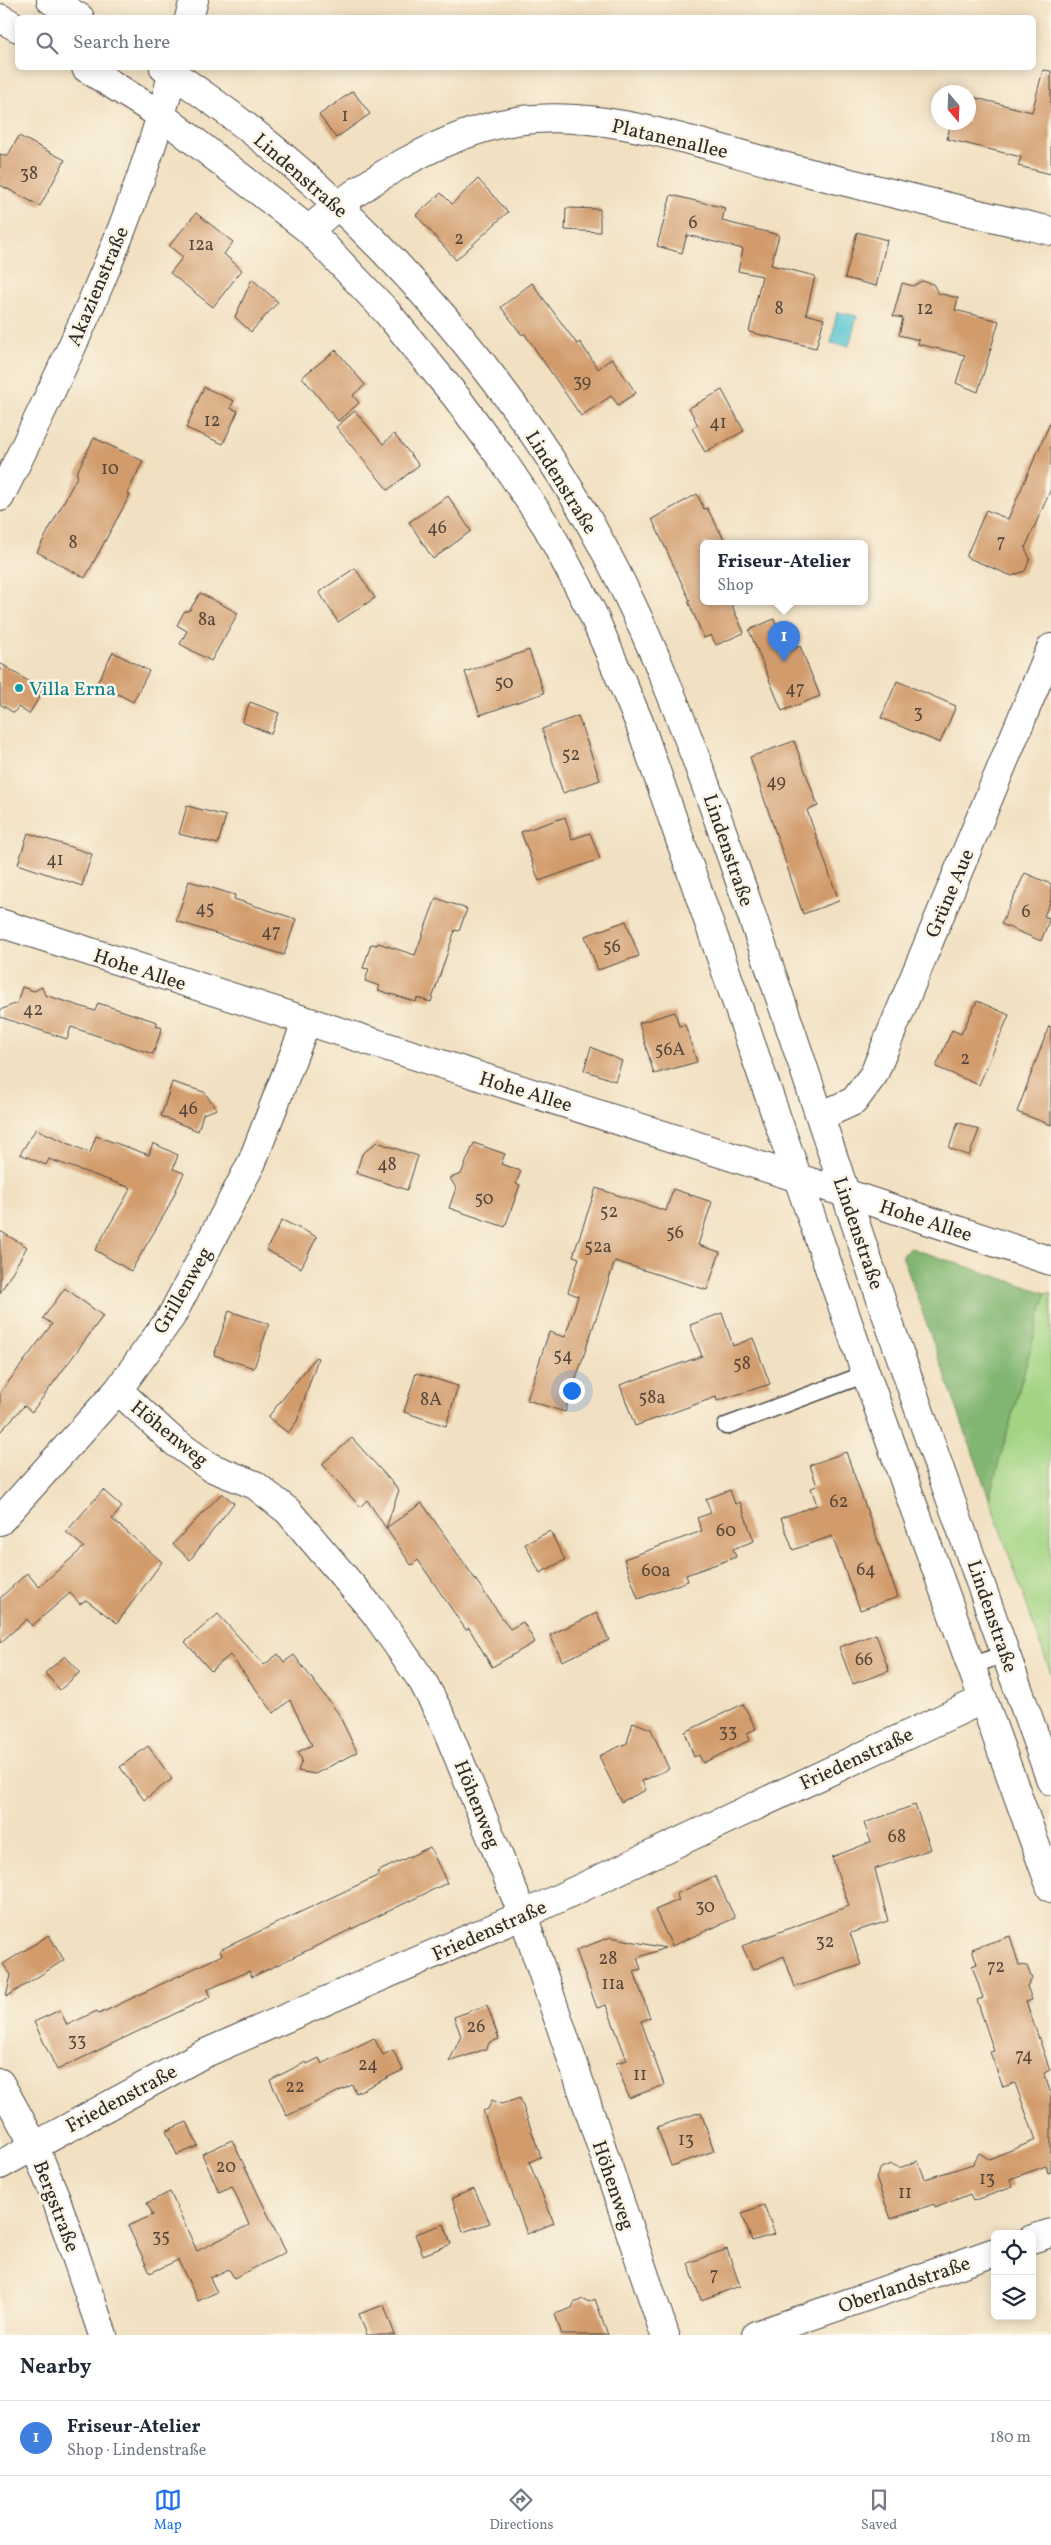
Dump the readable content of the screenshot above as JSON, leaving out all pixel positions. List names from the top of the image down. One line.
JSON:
{"streets":{"street":["Platanenallee","Lindenstraße","Akazienstraße","Grüne Aue","Hohe Allee","Grillenweg","Höhenweg","Friedenstraße","Bergstraße","Oberlandstraße"]},"crossings":[["Platanenallee","Lindenstraße"],["Lindenstraße","Akazienstraße"],["Lindenstraße","Grüne Aue"],["Lindenstraße","Hohe Allee"],["Lindenstraße","Friedenstraße"],["Hohe Allee","Grillenweg"],["Grillenweg","Höhenweg"],["Höhenweg","Friedenstraße"],["Friedenstraße","Bergstraße"]],"places":["Villa Erna"],"house_numbers":["1","38","6","2","12a","8","12","39","12","41","10","46","7","8","8a","50","47","3","52","49","41","45","6","47","56","42","56A","2","46","48","50","52","56","52a","54","58","58a","8A","62","60","64","60a","66","33","68","30","32","28","72","11a","26","33","74","24","11","22","13","20","13","11","35","7"],"north":"bottom","page":{"search":"Search here","popup":["Friseur-Atelier","Shop"],"pins":"1","heading":"Nearby","list":[{"mark":"1","name":"Friseur-Atelier","note":"Shop · Lindenstraße","value":"180 m"}],"nav":["Map","Directions","Saved"]}}
